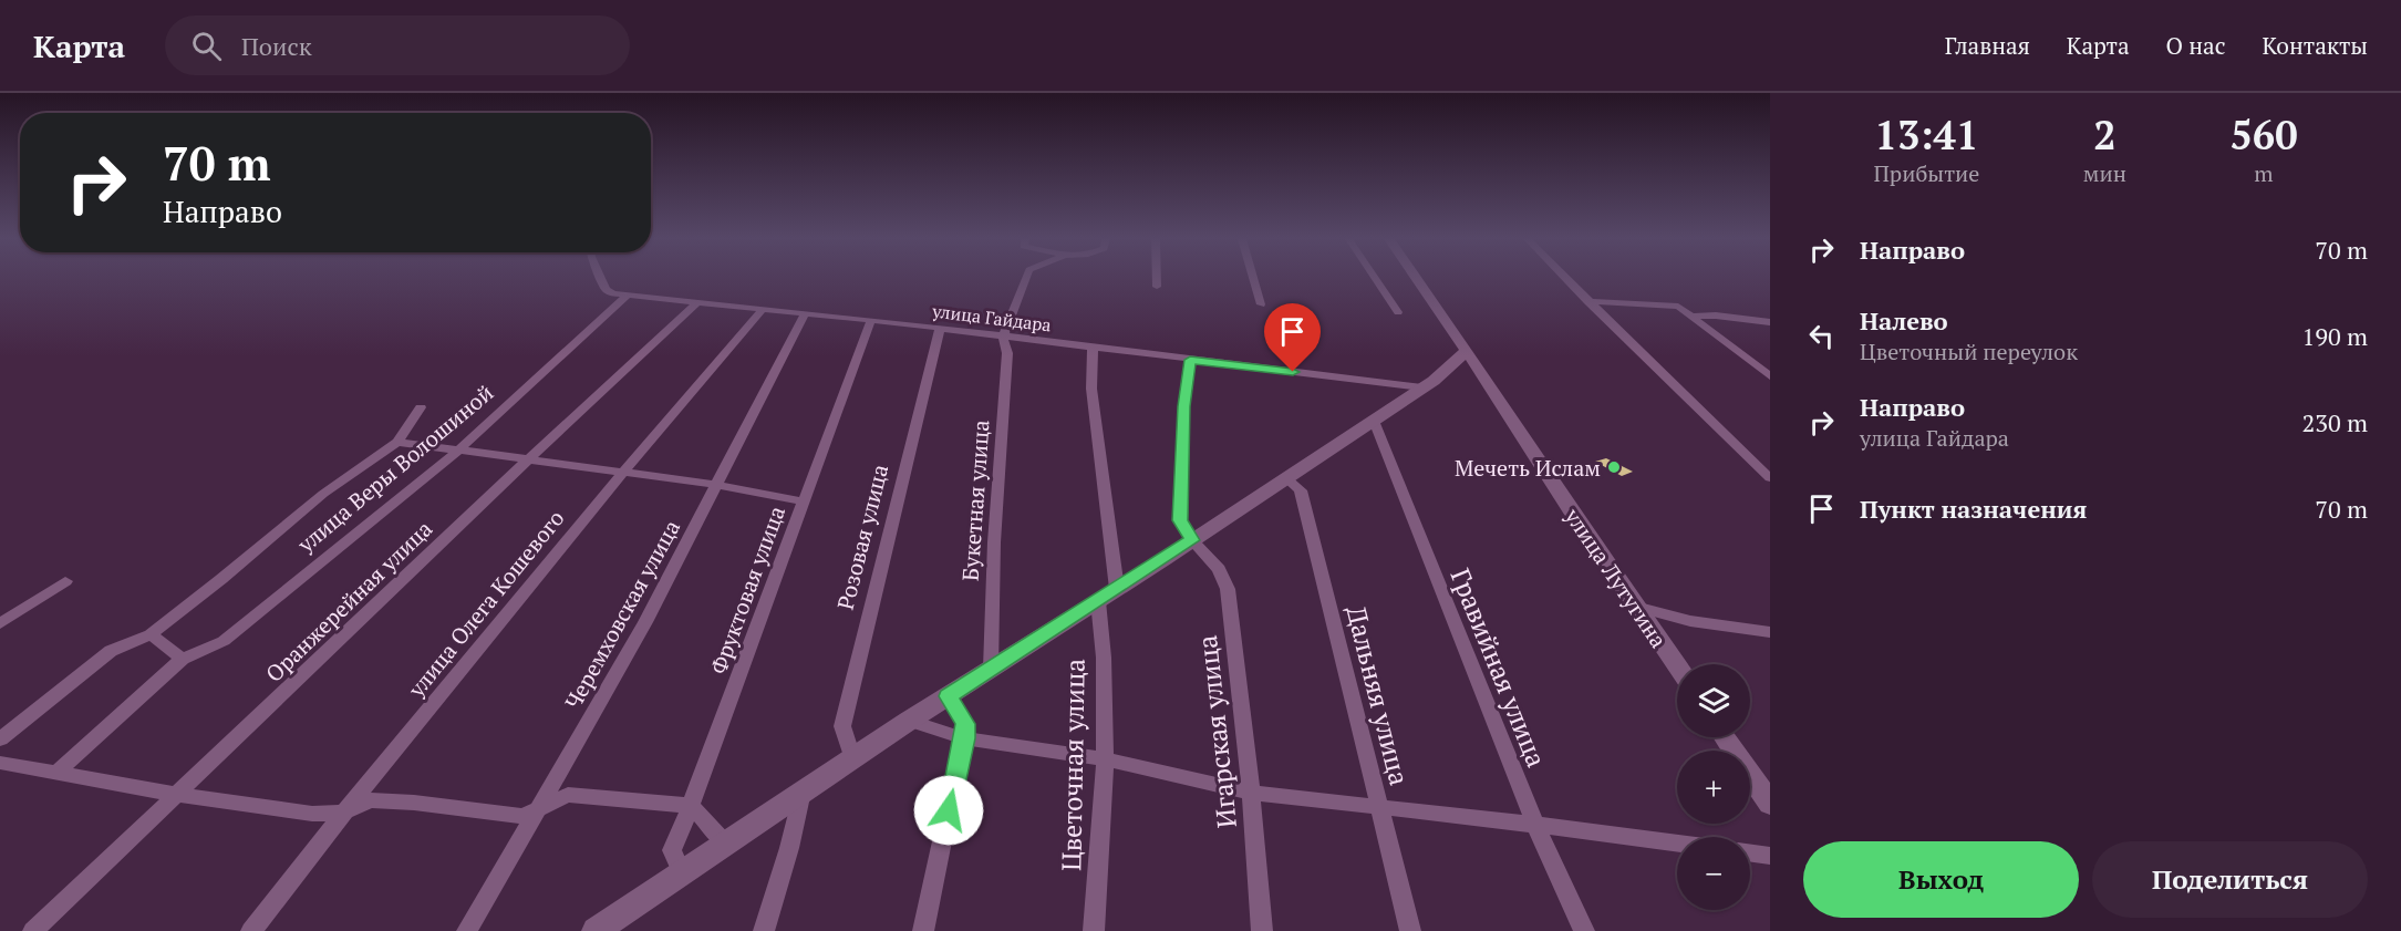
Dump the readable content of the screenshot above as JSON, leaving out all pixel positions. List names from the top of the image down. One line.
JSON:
{"streets":{"main road":["улица Лутугина"],"street":["улица Гайдара","улица Веры Волошиной","Букетная улица","Розовая улица","Фруктовая улица","Оранжерейная улица","улица Олега Кошевого","Черемховская улица","Гравийная улица","Дальняя улица","Игарская улица","Цветочная улица"]},"crossings":[["улица Гайдара","улица Веры Волошиной"],["улица Гайдара","Букетная улица"],["улица Гайдара","Розовая улица"],["улица Гайдара","Фруктовая улица"],["улица Гайдара","Оранжерейная улица"],["улица Гайдара","улица Олега Кошевого"],["улица Гайдара","Черемховская улица"]],"places":["Мечеть Ислам"],"page":{"header":"Карта","search":"Поиск","nav":["Главная","Карта","О нас","Контакты"],"eta":["13:41","Прибытие","2","мин","560","m"],"turn":["70 m","Направо"],"list":[{"name":"Направо","value":"70 m"},{"name":"Налево","note":"Цветочный переулок","value":"190 m"},{"name":"Направо","note":"улица Гайдара","value":"230 m"},{"name":"Пункт назначения","value":"70 m"}],"map_buttons":["+","−"],"buttons":["Выход","Поделиться"]}}
